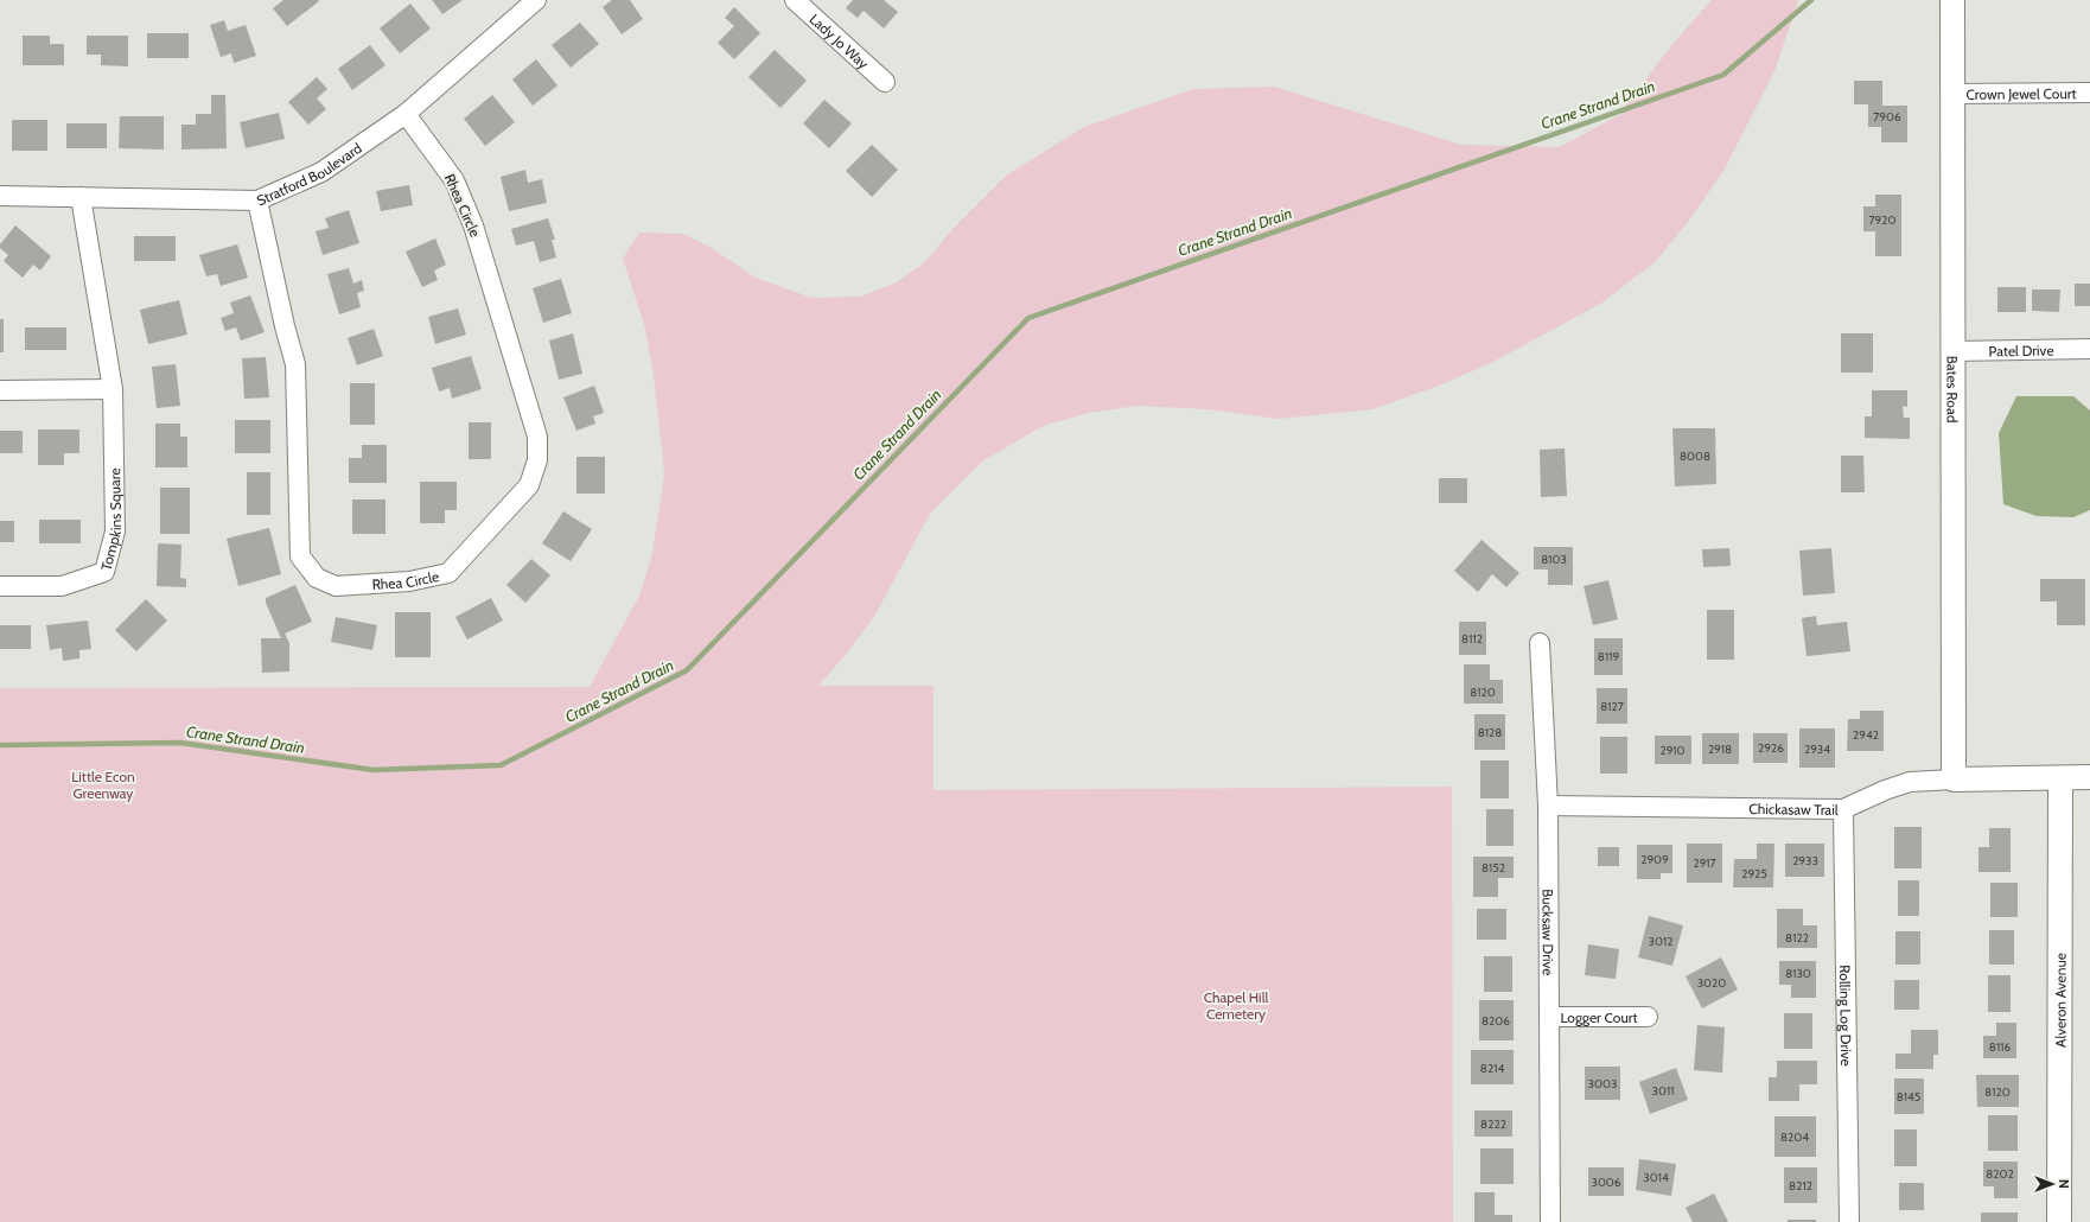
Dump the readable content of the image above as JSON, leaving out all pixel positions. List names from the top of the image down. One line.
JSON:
{"streets":{"street":["Lady Jo Way","Crown Jewel Court","Stratford Boulevard","Rhea Circle","Patel Drive","Bates Road","Tompkins Square","Chickasaw Trail","Bucksaw Drive","Alveron Avenue","Rolling Log Drive","Logger Court"]},"crossings":[["Crown Jewel Court","Bates Road"],["Stratford Boulevard","Rhea Circle"],["Stratford Boulevard","Tompkins Square"],["Patel Drive","Bates Road"],["Bates Road","Chickasaw Trail"],["Chickasaw Trail","Bucksaw Drive"],["Chickasaw Trail","Alveron Avenue"],["Chickasaw Trail","Rolling Log Drive"],["Bucksaw Drive","Logger Court"]],"water":["Crane Strand Drain"],"parks":["Little Econ Greenway","Chapel Hill Cemetery"],"house_numbers":["7906","7920","8008","8103","8112","8119","8120","8127","8128","2942","2926","2918","2934","2910","2909","2933","2917","8152","2925","8122","3012","8130","3020","8206","8116","8214","3003","3011","8120","8145","8222","8204","8202","3014","3006","8212"],"north":"right"}
